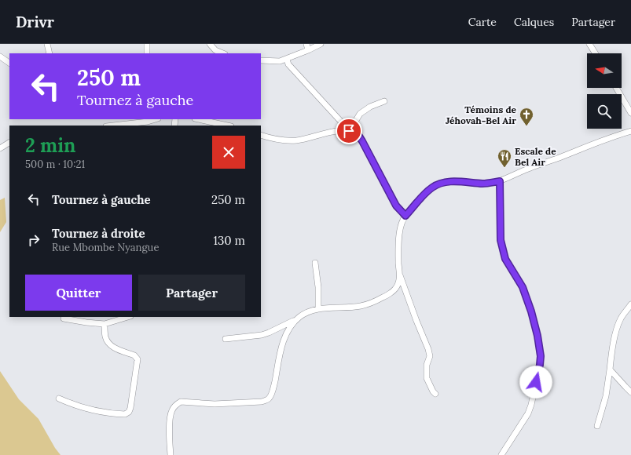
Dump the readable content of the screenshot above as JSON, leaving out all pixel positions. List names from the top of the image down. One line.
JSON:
{"places":{"church":["Témoins de Jéhovah-Bel Air"],"restaurant":["Escale de Bel Air"]},"north":"left","page":{"header":"Drivr","nav":["Carte","Calques","Partager"],"turn":["250 m","Tournez à gauche"],"heading":["2 min","500 m · 10:21"],"list":[{"name":"Tournez à gauche","value":"250 m"},{"name":"Tournez à droite","note":"Rue Mbombe Nyangue","value":"130 m"}],"buttons":["Quitter","Partager"]}}
